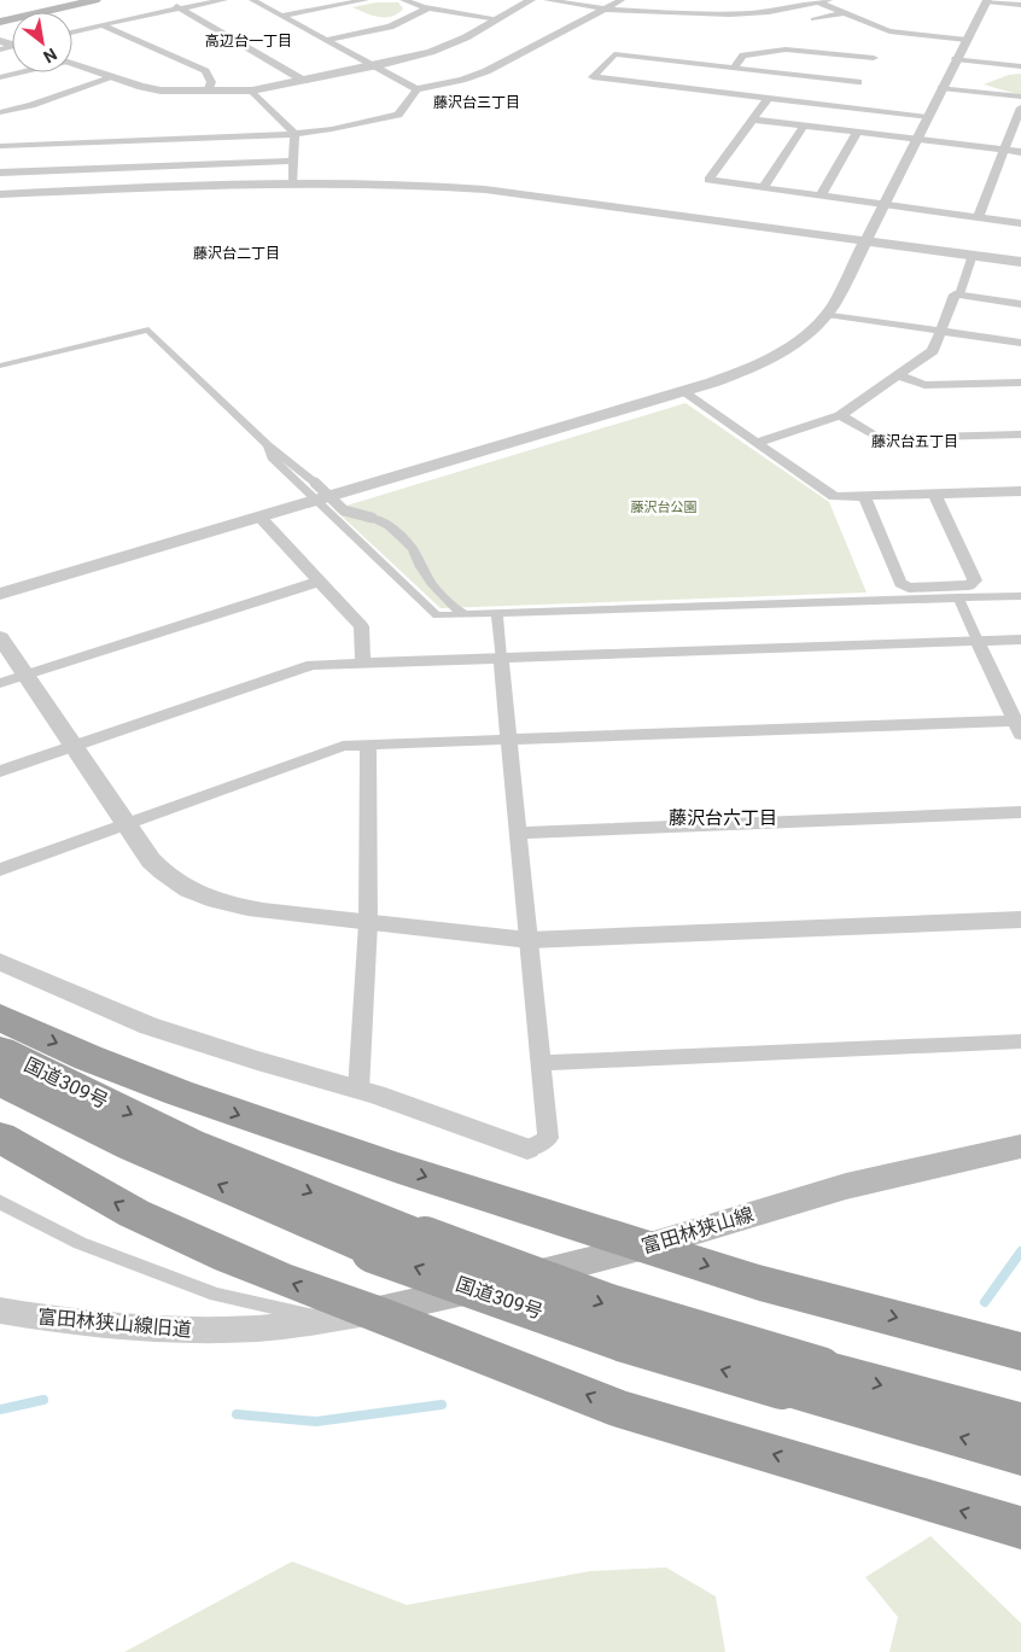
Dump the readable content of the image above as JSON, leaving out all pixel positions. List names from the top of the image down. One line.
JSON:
{"streets":{"highway":["国道309号"],"main road":["富田林狭山線"],"street":["富田林狭山線旧道"]},"crossings":[["富田林狭山線","富田林狭山線旧道"]],"districts":["高辺台一丁目","藤沢台三丁目","藤沢台二丁目","藤沢台五丁目","藤沢台六丁目"],"parks":["藤沢台公園"],"north":"bottom right"}
